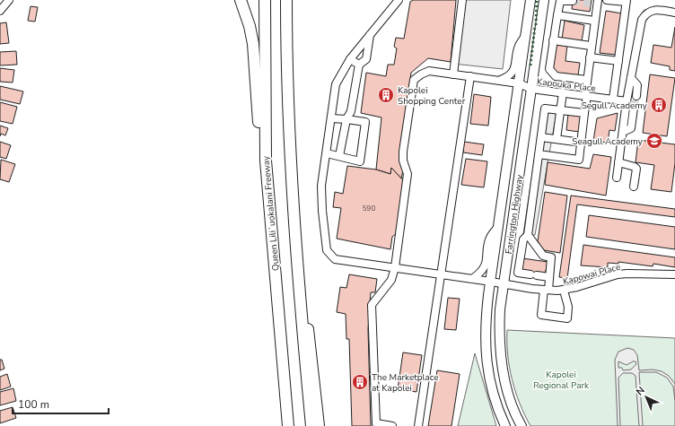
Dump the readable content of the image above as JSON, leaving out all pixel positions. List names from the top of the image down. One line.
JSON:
{"streets":{"highway":["Queen Liliʻuokalani Freeway"],"main road":["Farrington Highway"],"street":["Kapouka Place","Kapowai Place"]},"crossings":[["Kapouka Place","Farrington Highway"],["Kapouka Place","Kapowai Place"],["Farrington Highway","Kapowai Place"]],"parks":["Kapolei Regional Park"],"places":{"building":["Kapolei Shopping Center","Segull Academy","The Marketplace at Kapolei"],"school or university":["Seagull Academy"]},"house_numbers":["590"],"scale_bar":"100 m","north":"top left"}
